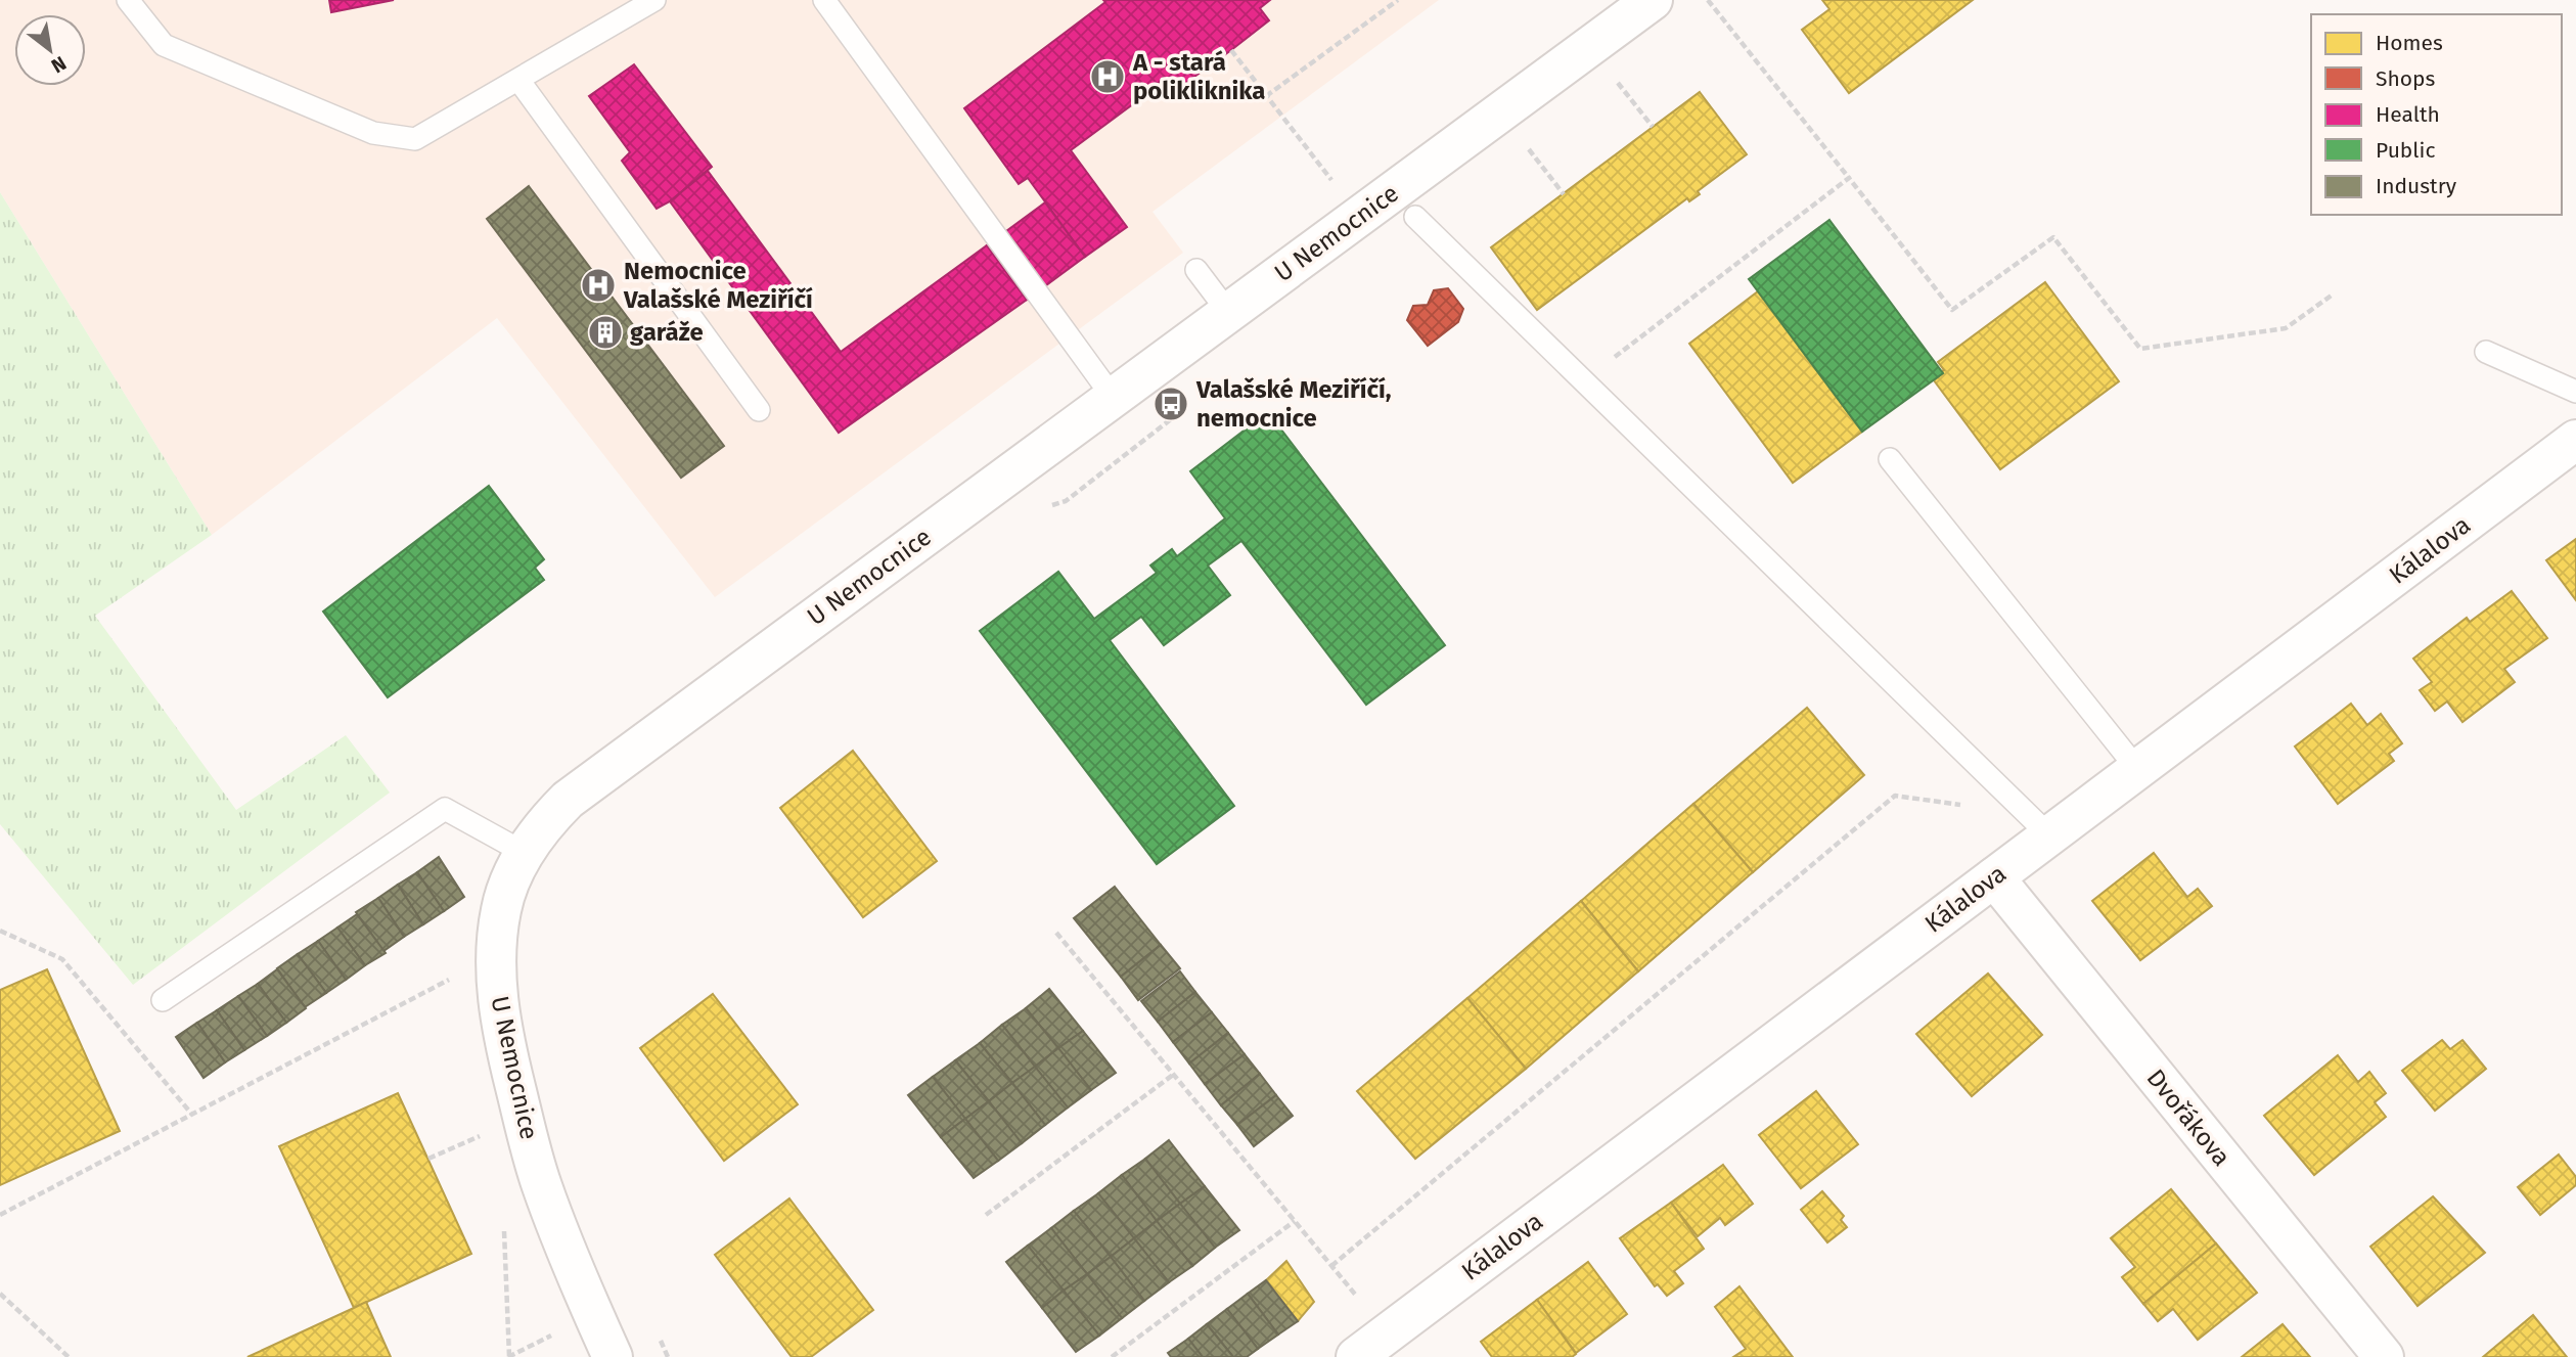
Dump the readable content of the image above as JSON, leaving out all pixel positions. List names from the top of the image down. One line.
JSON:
{"streets":{"street":["U Nemocnice","Kálalova","Dvořákova"]},"crossings":[["Kálalova","Dvořákova"]],"places":{"hospital":["A - stará polikliknika","Nemocnice Valašské Meziříčí"],"building":["garáže"],"bus stop":["Valašské Meziříčí, nemocnice"]},"legend":["Homes","Shops","Health","Public","Industry"],"north":"bottom right"}
